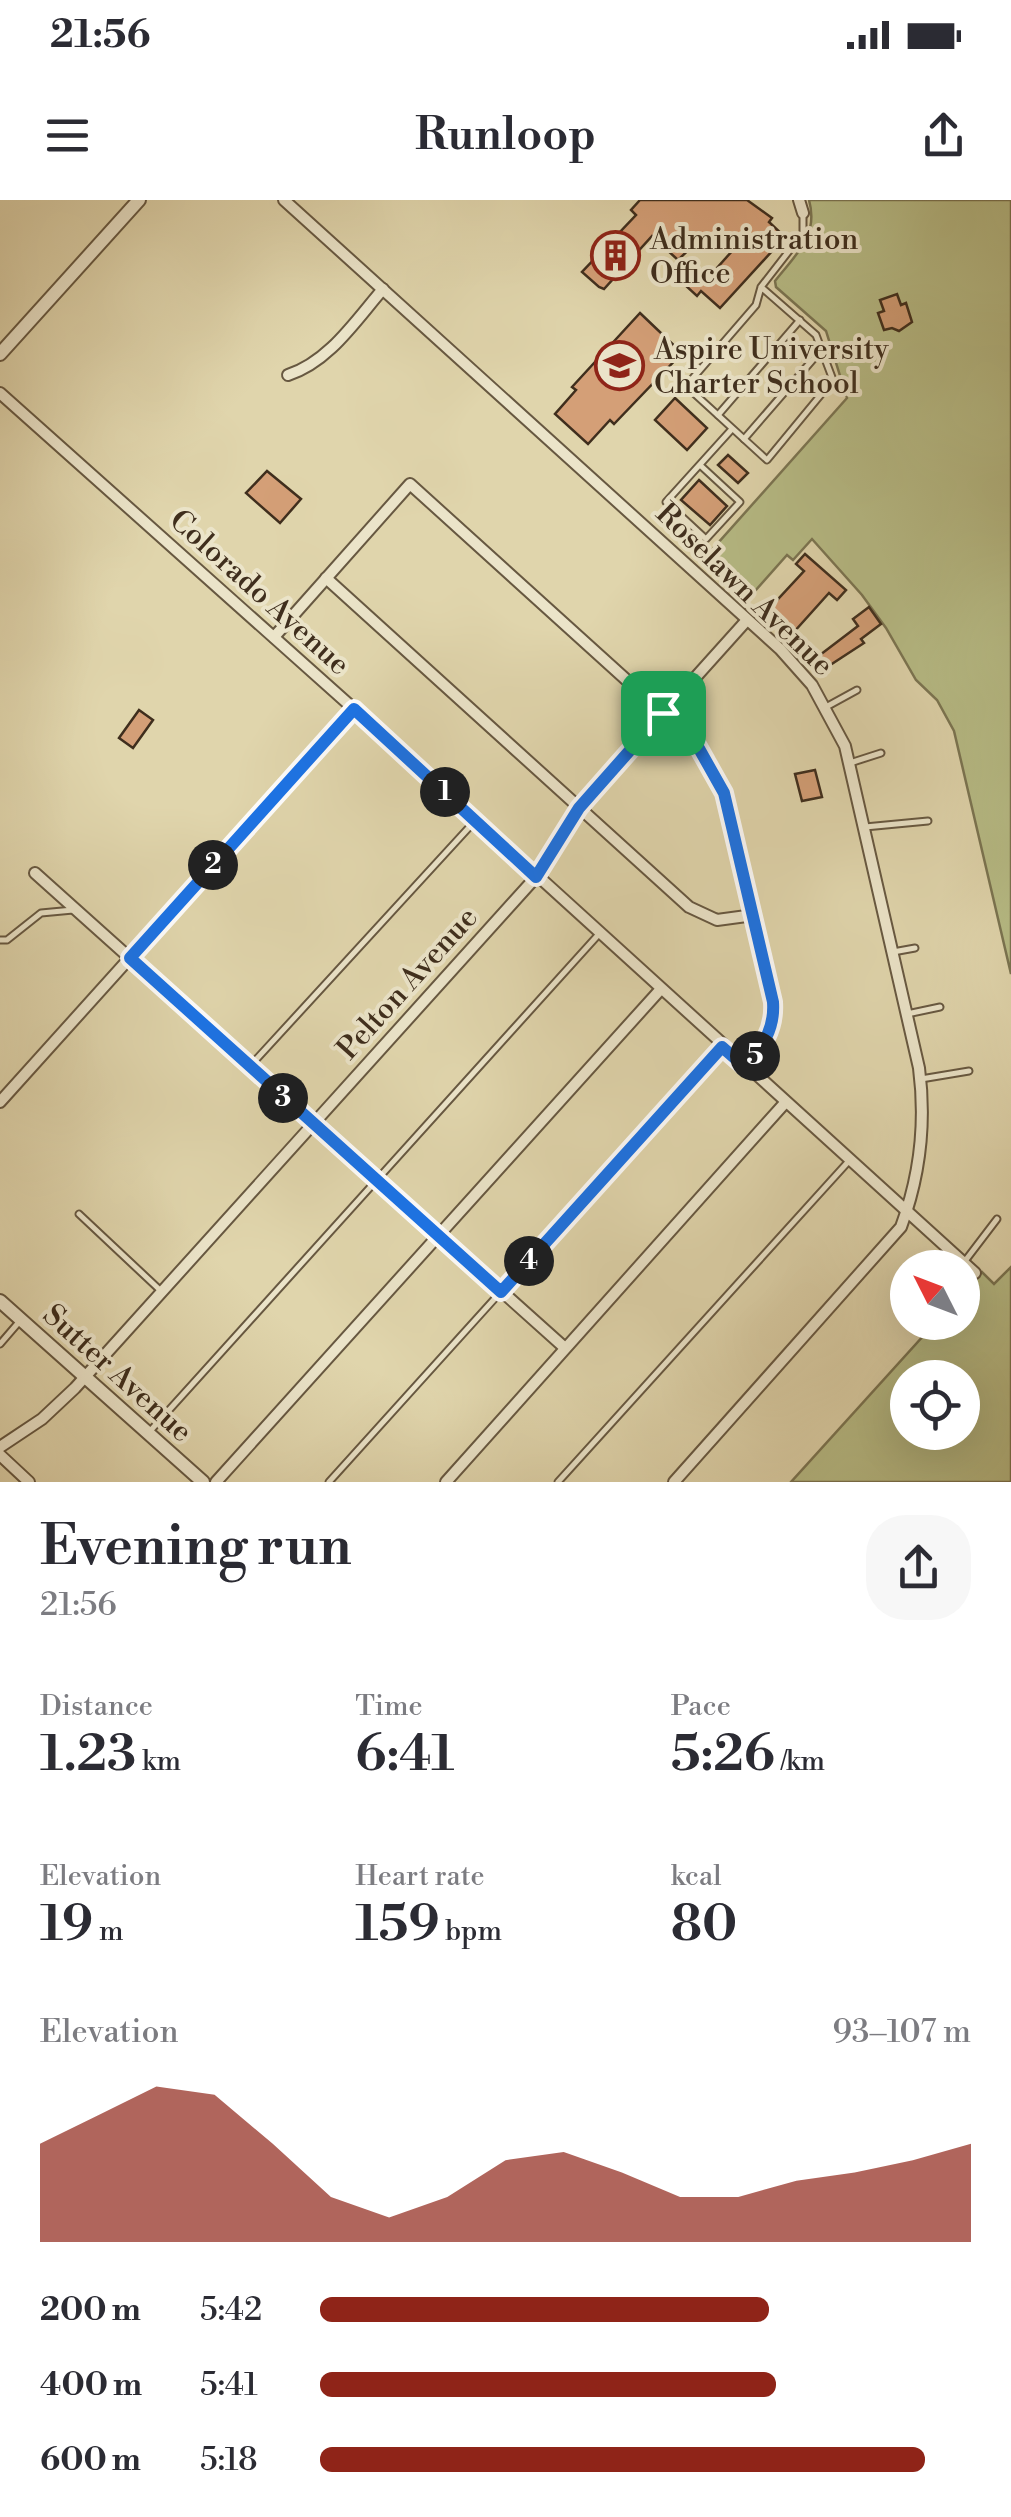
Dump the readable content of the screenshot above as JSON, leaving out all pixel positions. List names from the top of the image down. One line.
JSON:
{"streets":{"street":["Roselawn Avenue","Colorado Avenue","Pelton Avenue","Sutter Avenue"]},"crossings":[["Roselawn Avenue","Colorado Avenue"],["Roselawn Avenue","Pelton Avenue"],["Colorado Avenue","Pelton Avenue"],["Pelton Avenue","Sutter Avenue"]],"places":{"building":["Administration Office"],"school or university":["Aspire University Charter School"]},"north":"top left","page":{"status":"21:56","header":"Runloop","pins":["1","2","5","3","4"],"heading":["Evening run","21:56"],"stats":[["Distance","1.23 km"],["Time","6:41"],["Pace","5:26 /km"],["Elevation","19 m"],["Heart rate","159 bpm"],["kcal","80"]],"chart":["Elevation","93–107 m"],"list":[{"name":"200 m","note":"5:42"},{"name":"400 m","note":"5:41"},{"name":"600 m","note":"5:18"}]}}
